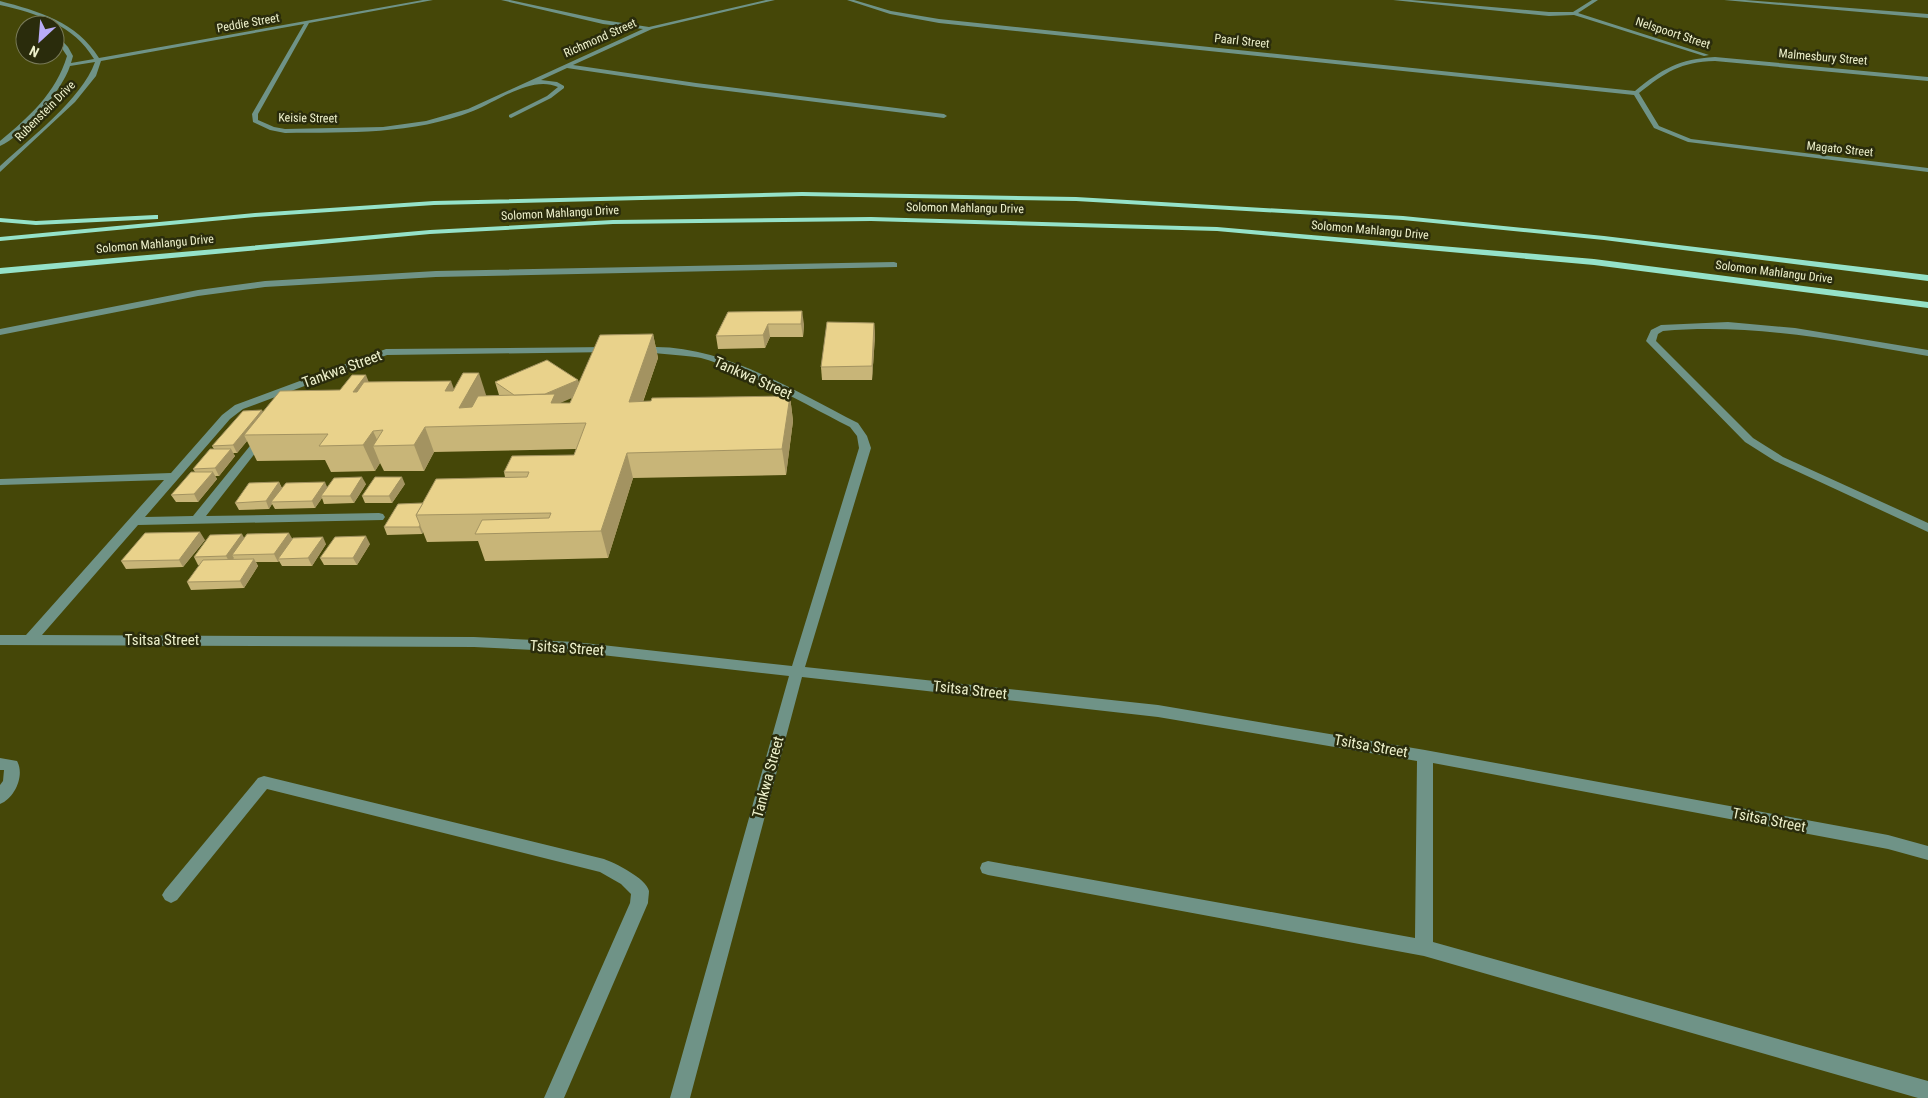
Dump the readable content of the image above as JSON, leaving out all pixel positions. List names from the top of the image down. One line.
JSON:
{"streets":{"main road":["Solomon Mahlangu Drive"],"street":["Peddie Street","Nelspoort Street","Richmond Street","Paarl Street","Malmesbury Street","Rubenstein Drive","Keisie Street","Magato Street","Tankwa Street","Tsitsa Street"]},"crossings":[["Peddie Street","Rubenstein Drive"],["Peddie Street","Keisie Street"],["Nelspoort Street","Paarl Street"],["Nelspoort Street","Malmesbury Street"],["Nelspoort Street","Magato Street"],["Richmond Street","Keisie Street"],["Paarl Street","Magato Street"],["Tankwa Street","Tsitsa Street"]],"north":"bottom left"}
